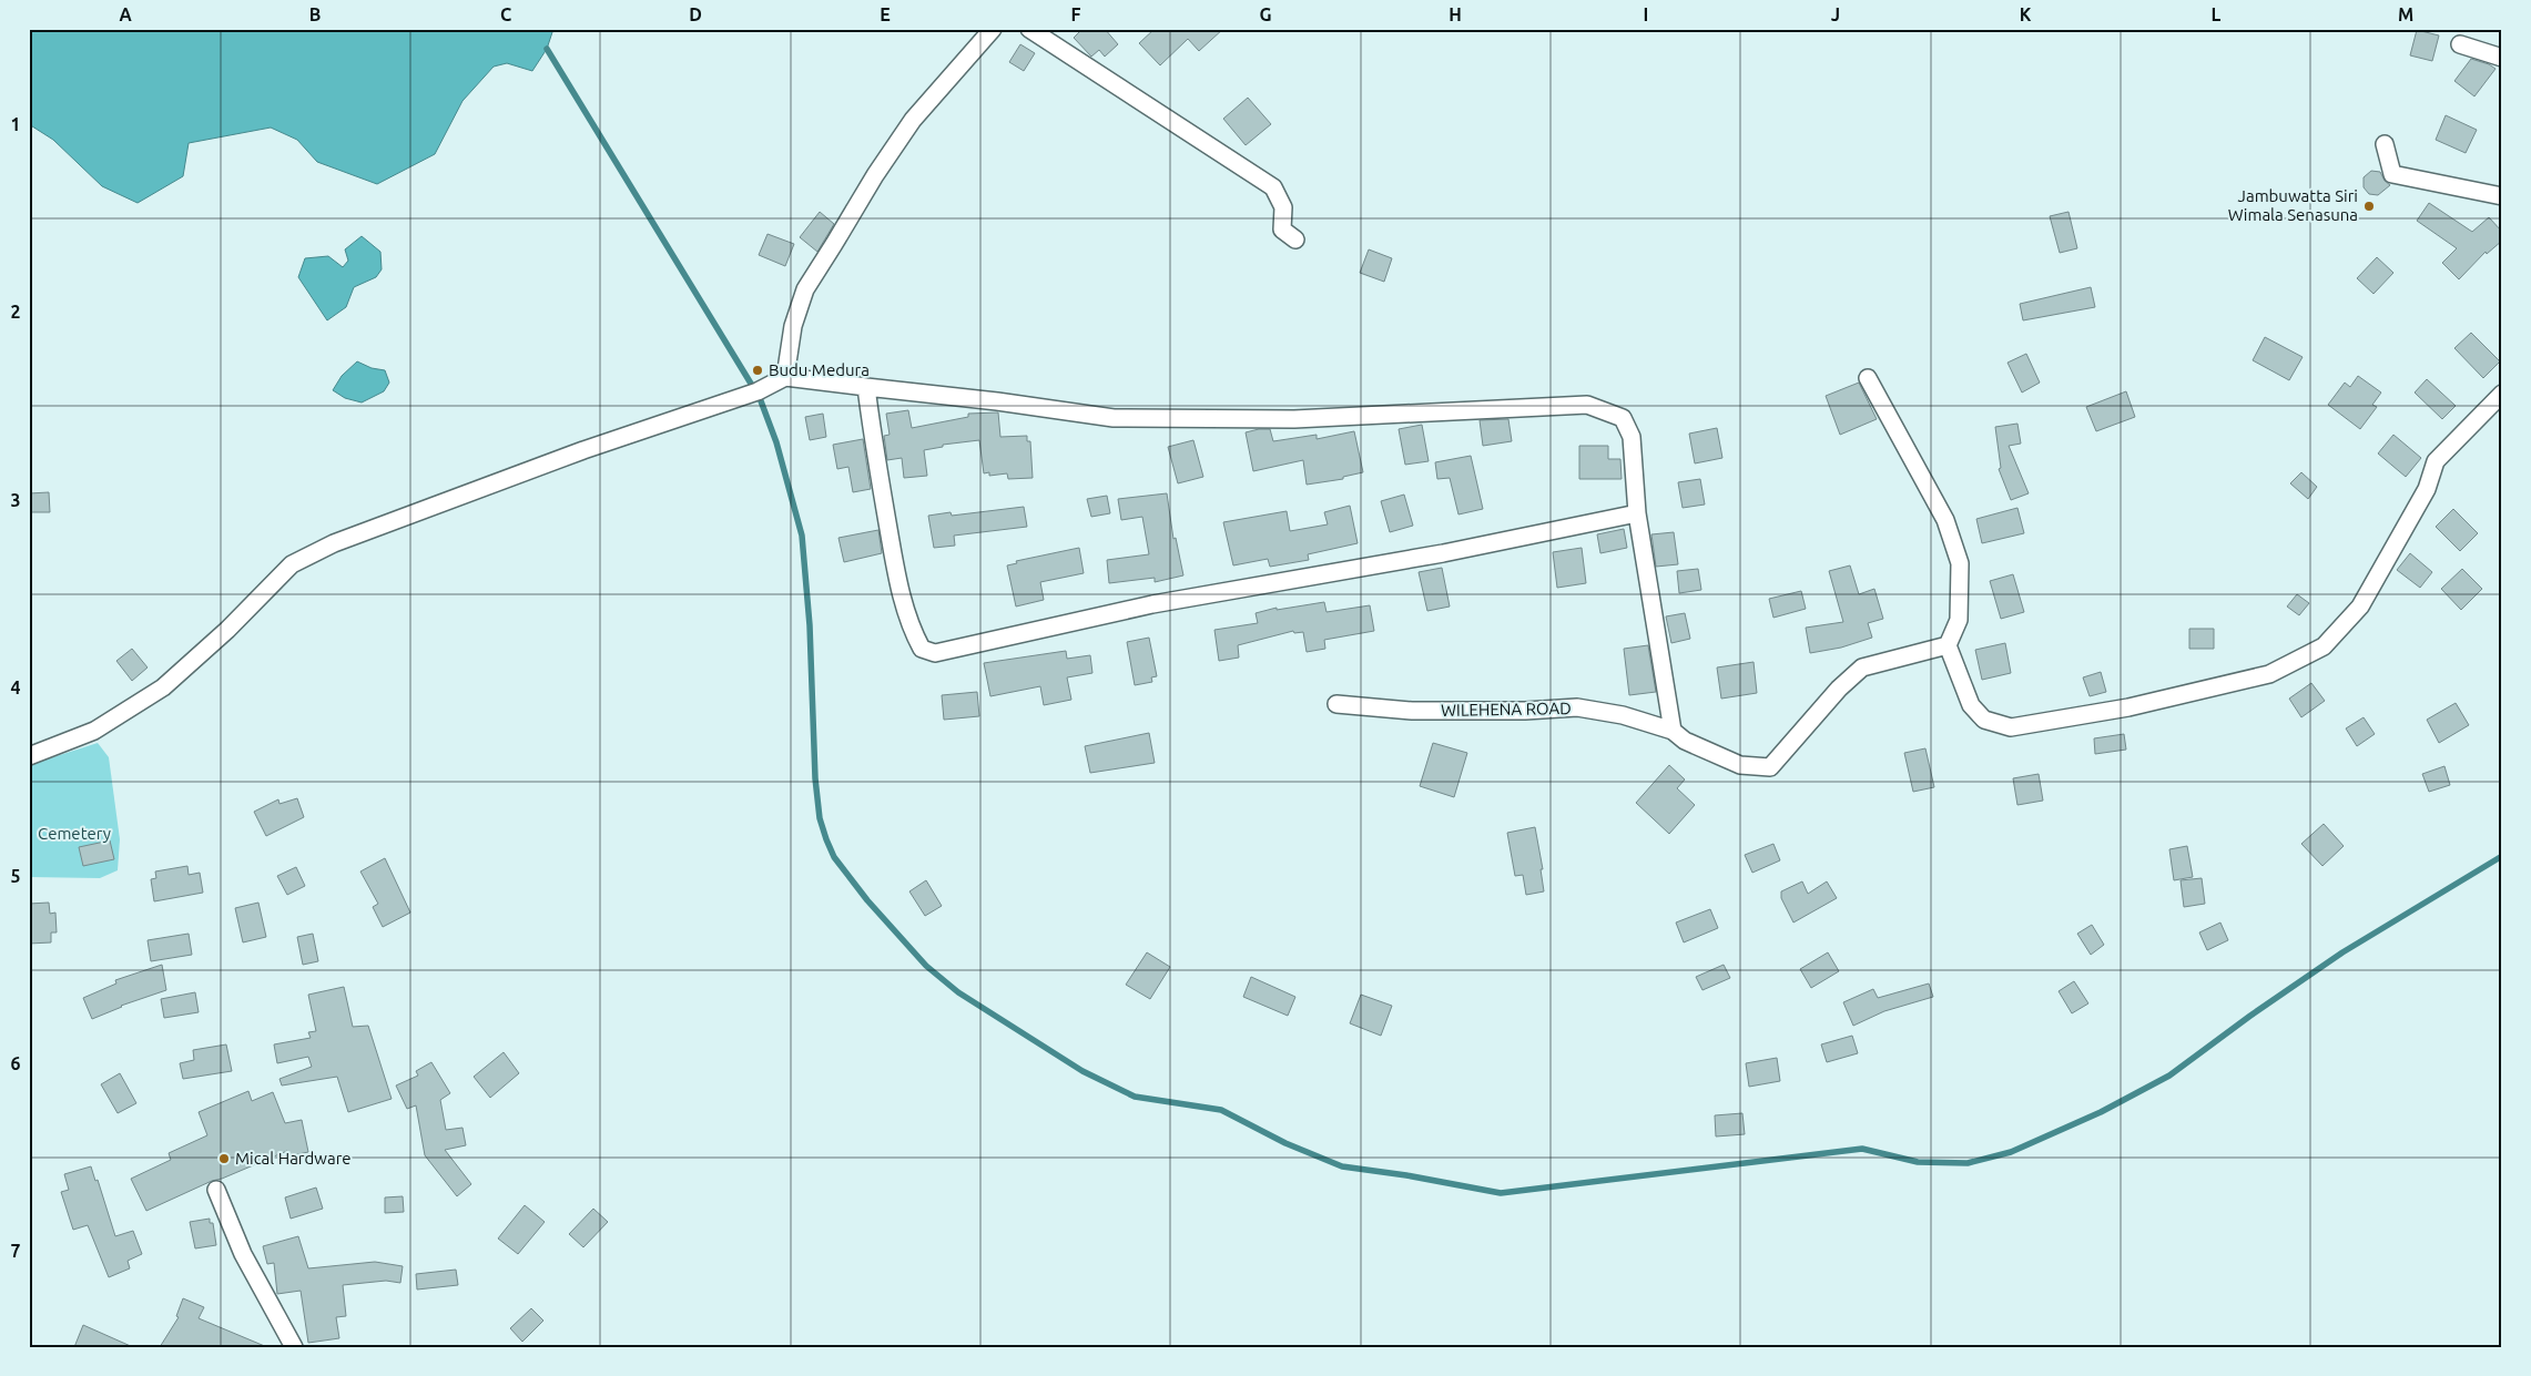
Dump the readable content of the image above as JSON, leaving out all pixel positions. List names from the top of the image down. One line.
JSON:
{"streets":{"street":["WILEHENA ROAD"]},"parks":["Cemetery"],"places":["Jambuwatta Siri Wimala Senasuna","Budu Medura","Mical Hardware"],"grid":{"columns":["A","B","C","D","E","F","G","H","I","J","K","L","M"],"rows":["1","2","3","4","5","6","7"]}}
